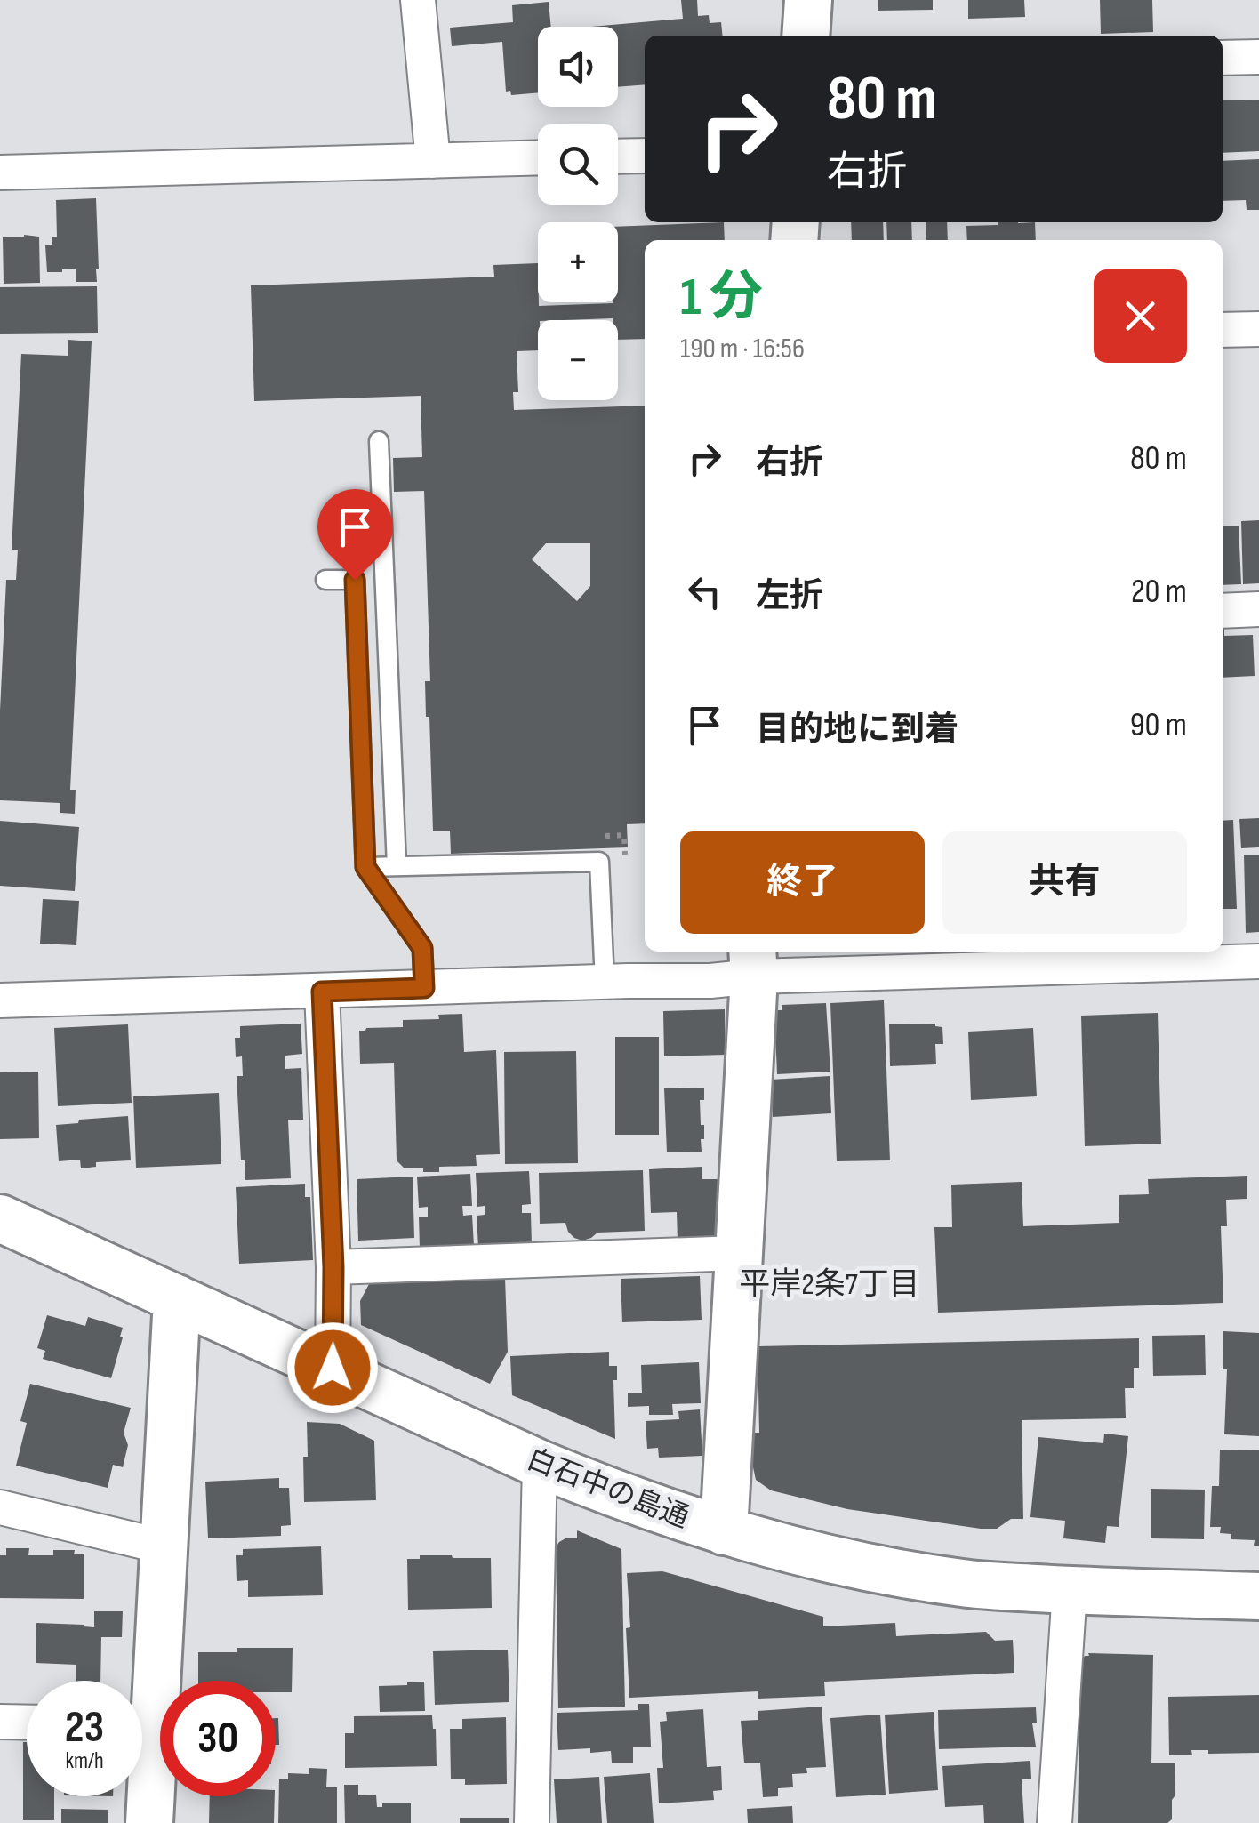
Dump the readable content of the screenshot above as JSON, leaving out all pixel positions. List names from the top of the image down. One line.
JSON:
{"streets":{"street":["白石中の島通"]},"districts":["平岸2条7丁目"],"page":{"map_buttons":["+","−"],"turn":["80 m","右折"],"heading":["1 分","190 m · 16:56"],"list":[{"name":"右折","value":"80 m"},{"name":"左折","value":"20 m"},{"name":"目的地に到着","value":"90 m"}],"buttons":["終了","共有"],"speed":"23 km/h","limit":"30"}}
